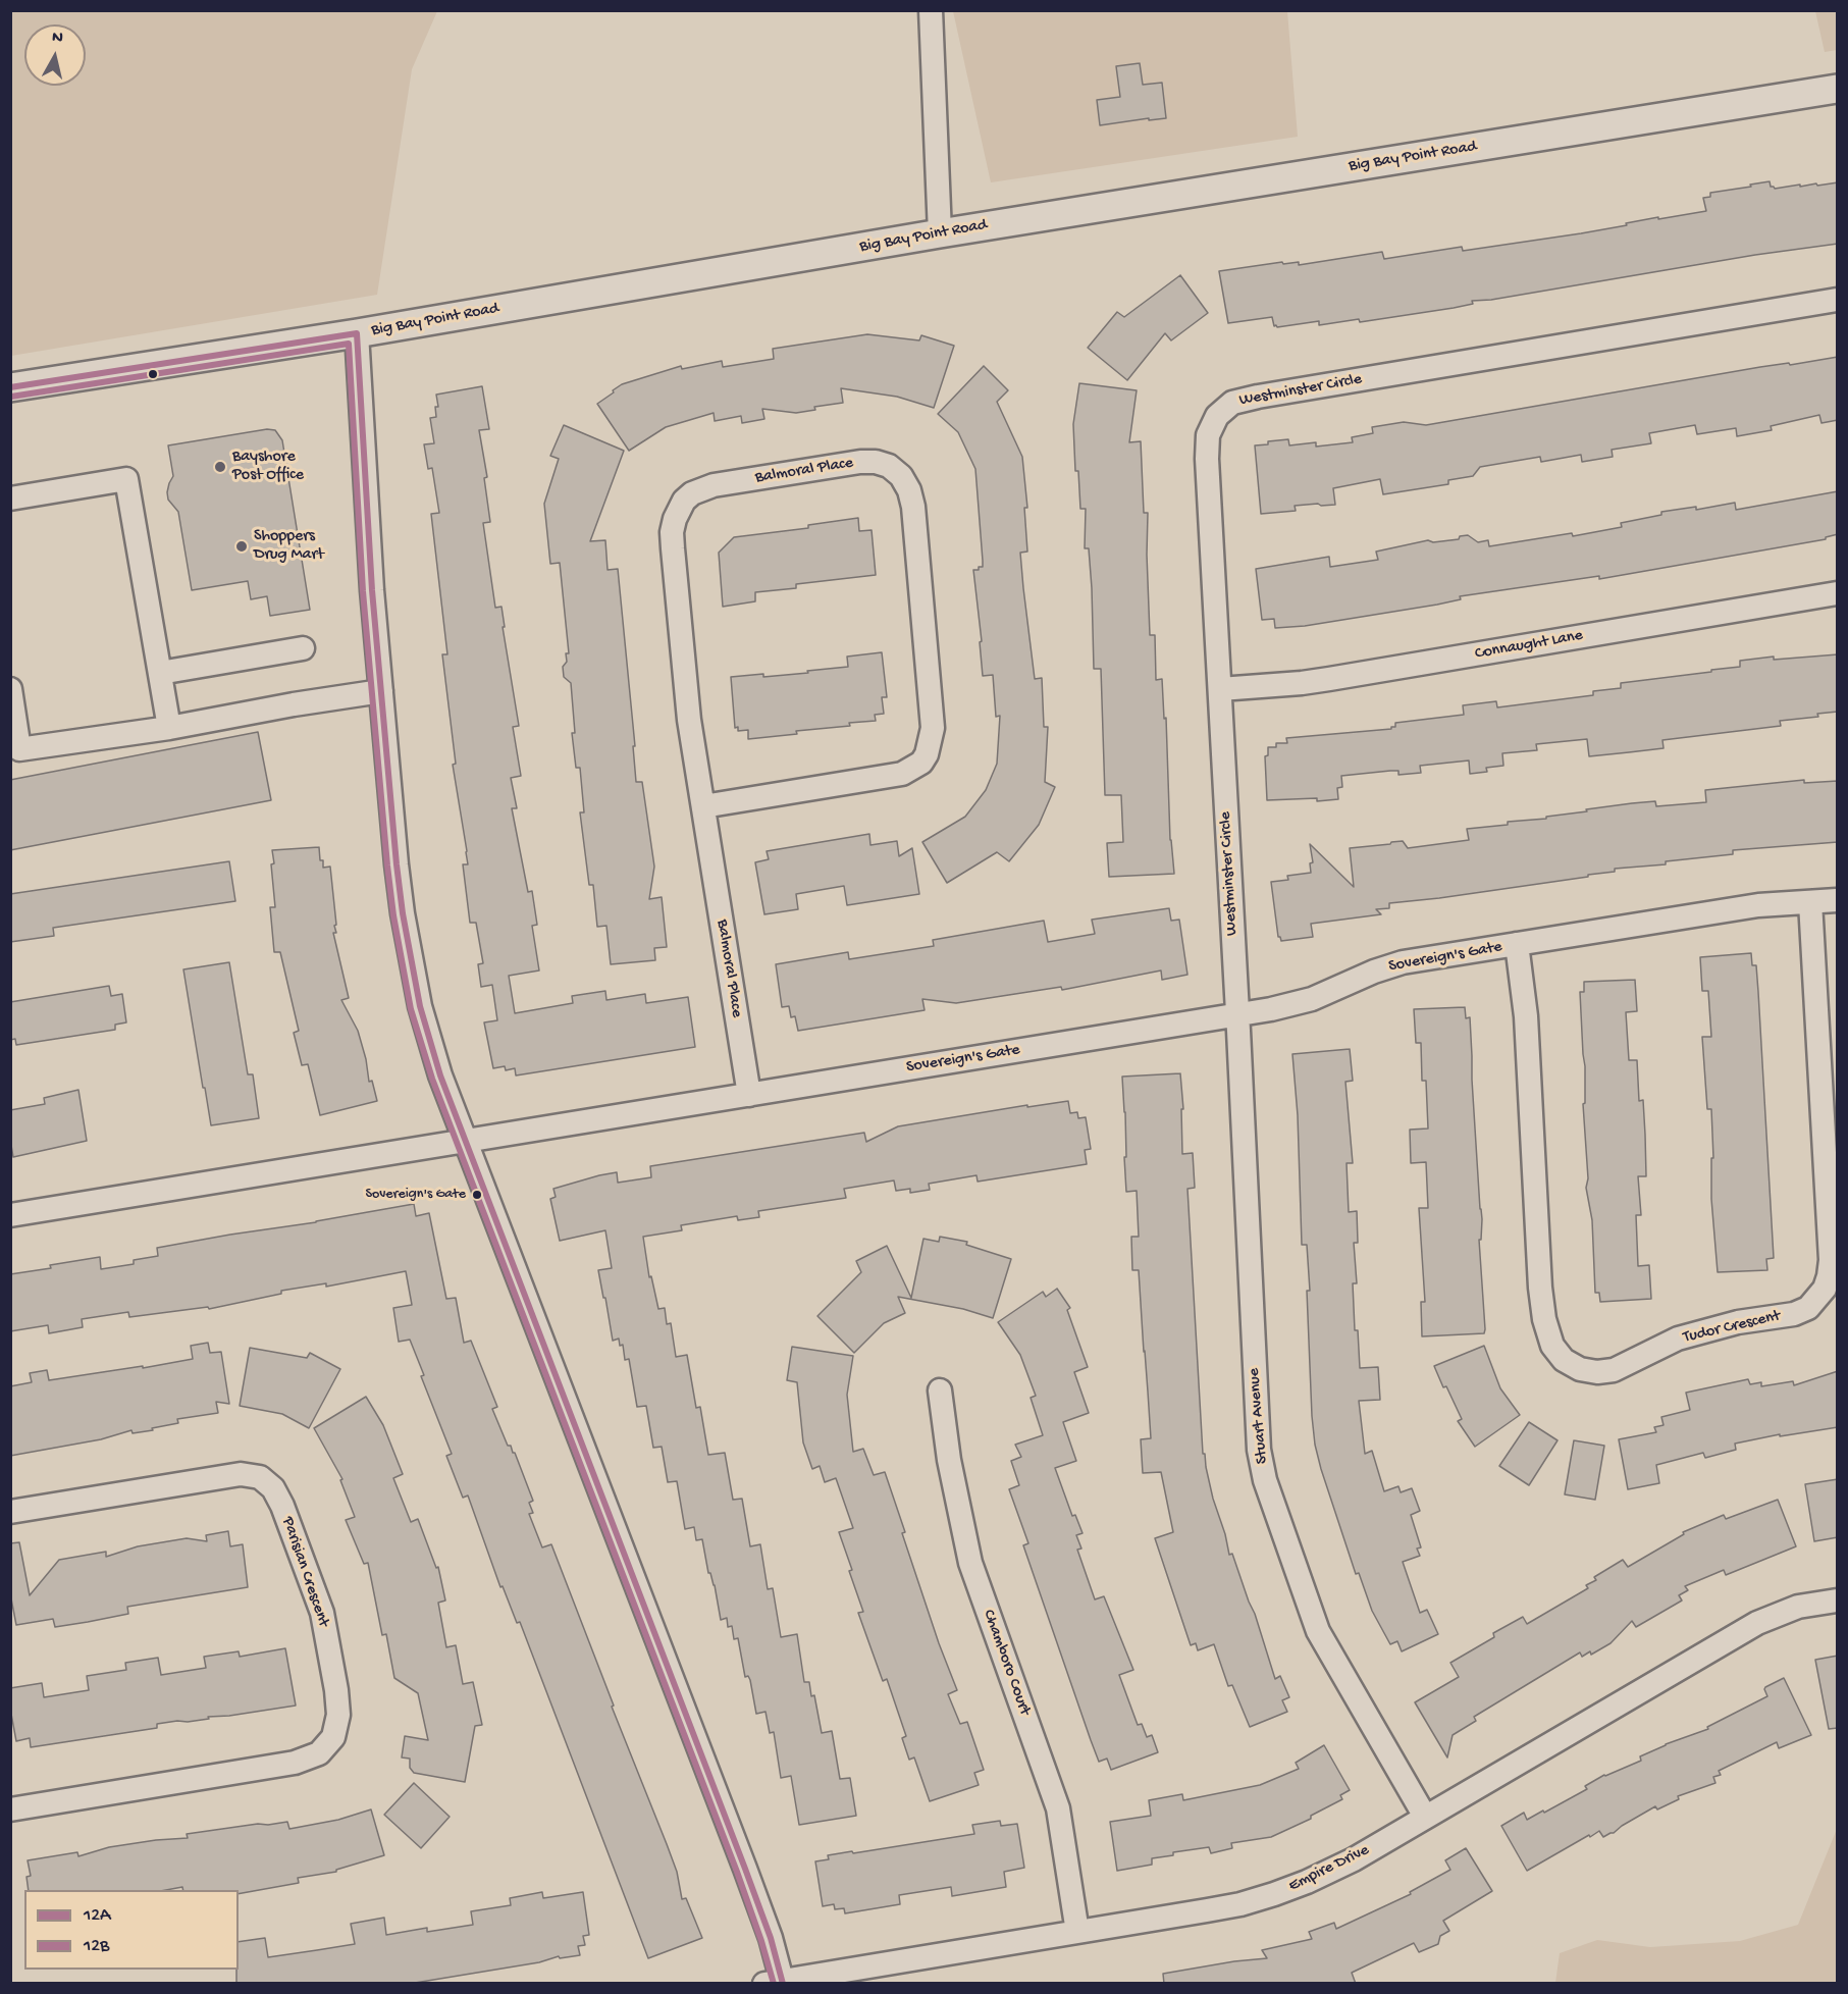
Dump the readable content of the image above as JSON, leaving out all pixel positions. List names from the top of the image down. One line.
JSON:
{"streets":{"main road":["Big Bay Point Road"],"street":["Westminster Circle","Balmoral Place","Connaught Lane","Sovereign's Gate","Tudor Crescent","Stuart Avenue","Parisian Crescent","Chamboro Court","Empire Drive"]},"crossings":[["Westminster Circle","Connaught Lane"],["Westminster Circle","Sovereign's Gate"],["Westminster Circle","Stuart Avenue"],["Balmoral Place","Sovereign's Gate"],["Sovereign's Gate","Tudor Crescent"],["Sovereign's Gate","Stuart Avenue"],["Stuart Avenue","Empire Drive"],["Chamboro Court","Empire Drive"]],"places":["Bayshore Post Office","Shoppers Drug Mart","Sovereign's Gate"],"lines":["transit line 12A","transit line 12B"],"legend":["12A","12B"],"north":"top"}
